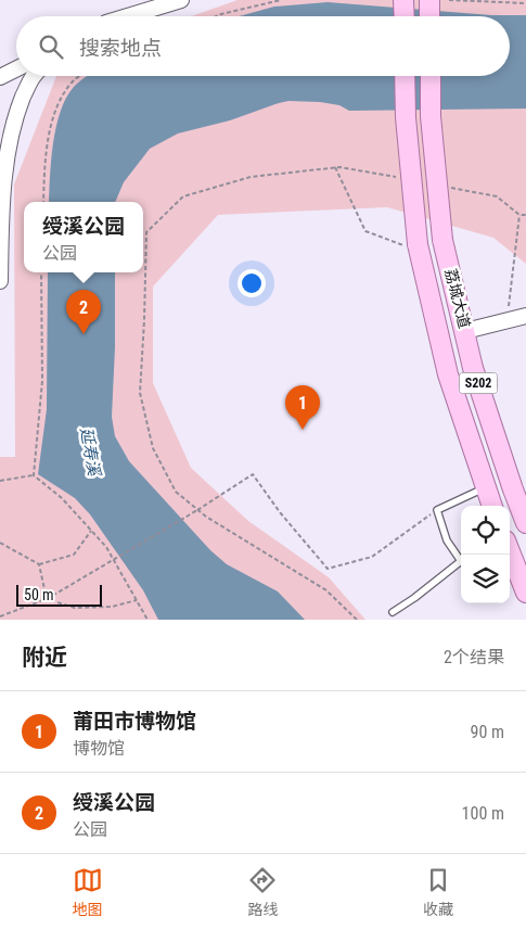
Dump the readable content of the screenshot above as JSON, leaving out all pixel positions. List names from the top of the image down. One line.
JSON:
{"streets":{"main road":["荔城大道","S202"]},"water":["延寿溪"],"scale_bar":"50 m","page":{"search":"搜索地点","popup":["绶溪公园","公园"],"pins":["2","1"],"scale":"50 m","heading":["附近","2个结果"],"list":[{"mark":"1","name":"莆田市博物馆","note":"博物馆","value":"90 m"},{"mark":"2","name":"绶溪公园","note":"公园","value":"100 m"}],"nav":["地图","路线","收藏"]}}
